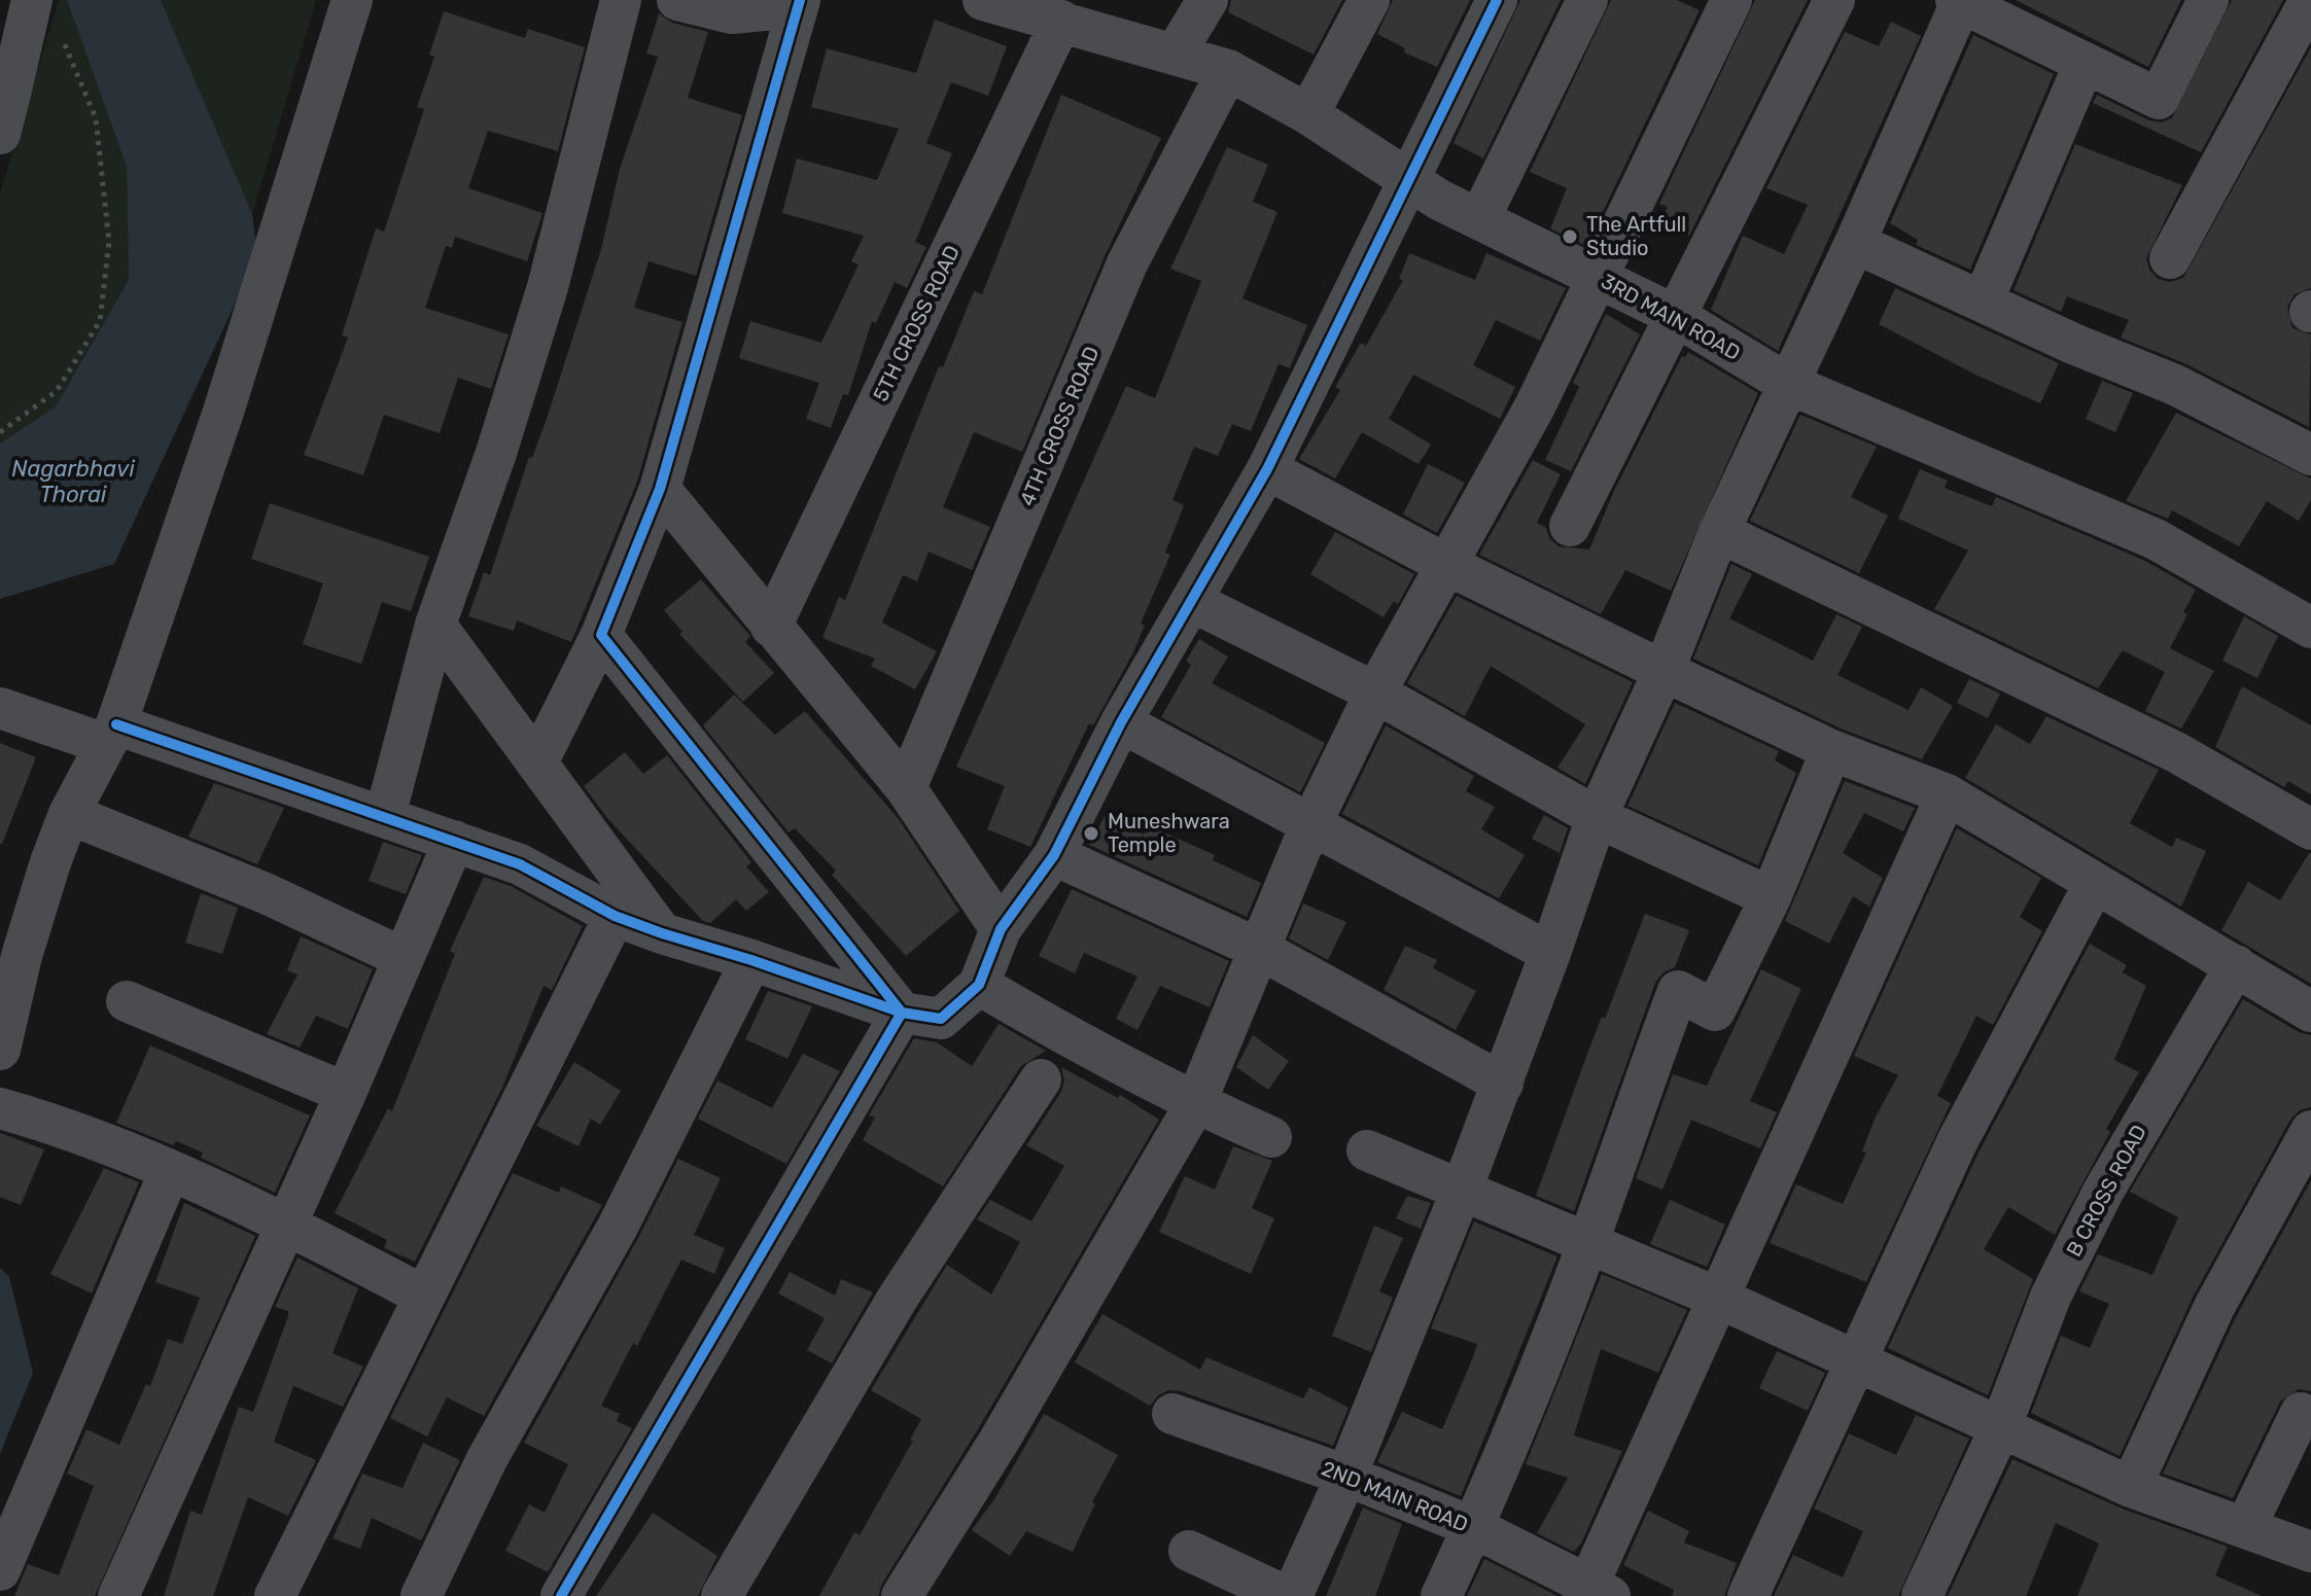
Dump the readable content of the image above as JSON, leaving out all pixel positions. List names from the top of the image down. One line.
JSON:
{"streets":{"street":["3RD MAIN ROAD","5TH CROSS ROAD","4TH CROSS ROAD","B CROSS ROAD","2ND MAIN ROAD"]},"crossings":[["3RD MAIN ROAD","5TH CROSS ROAD"],["3RD MAIN ROAD","4TH CROSS ROAD"]],"water":["Nagarbhavi Thorai"],"places":["The Artfull Studio","Muneshwara Temple"]}
